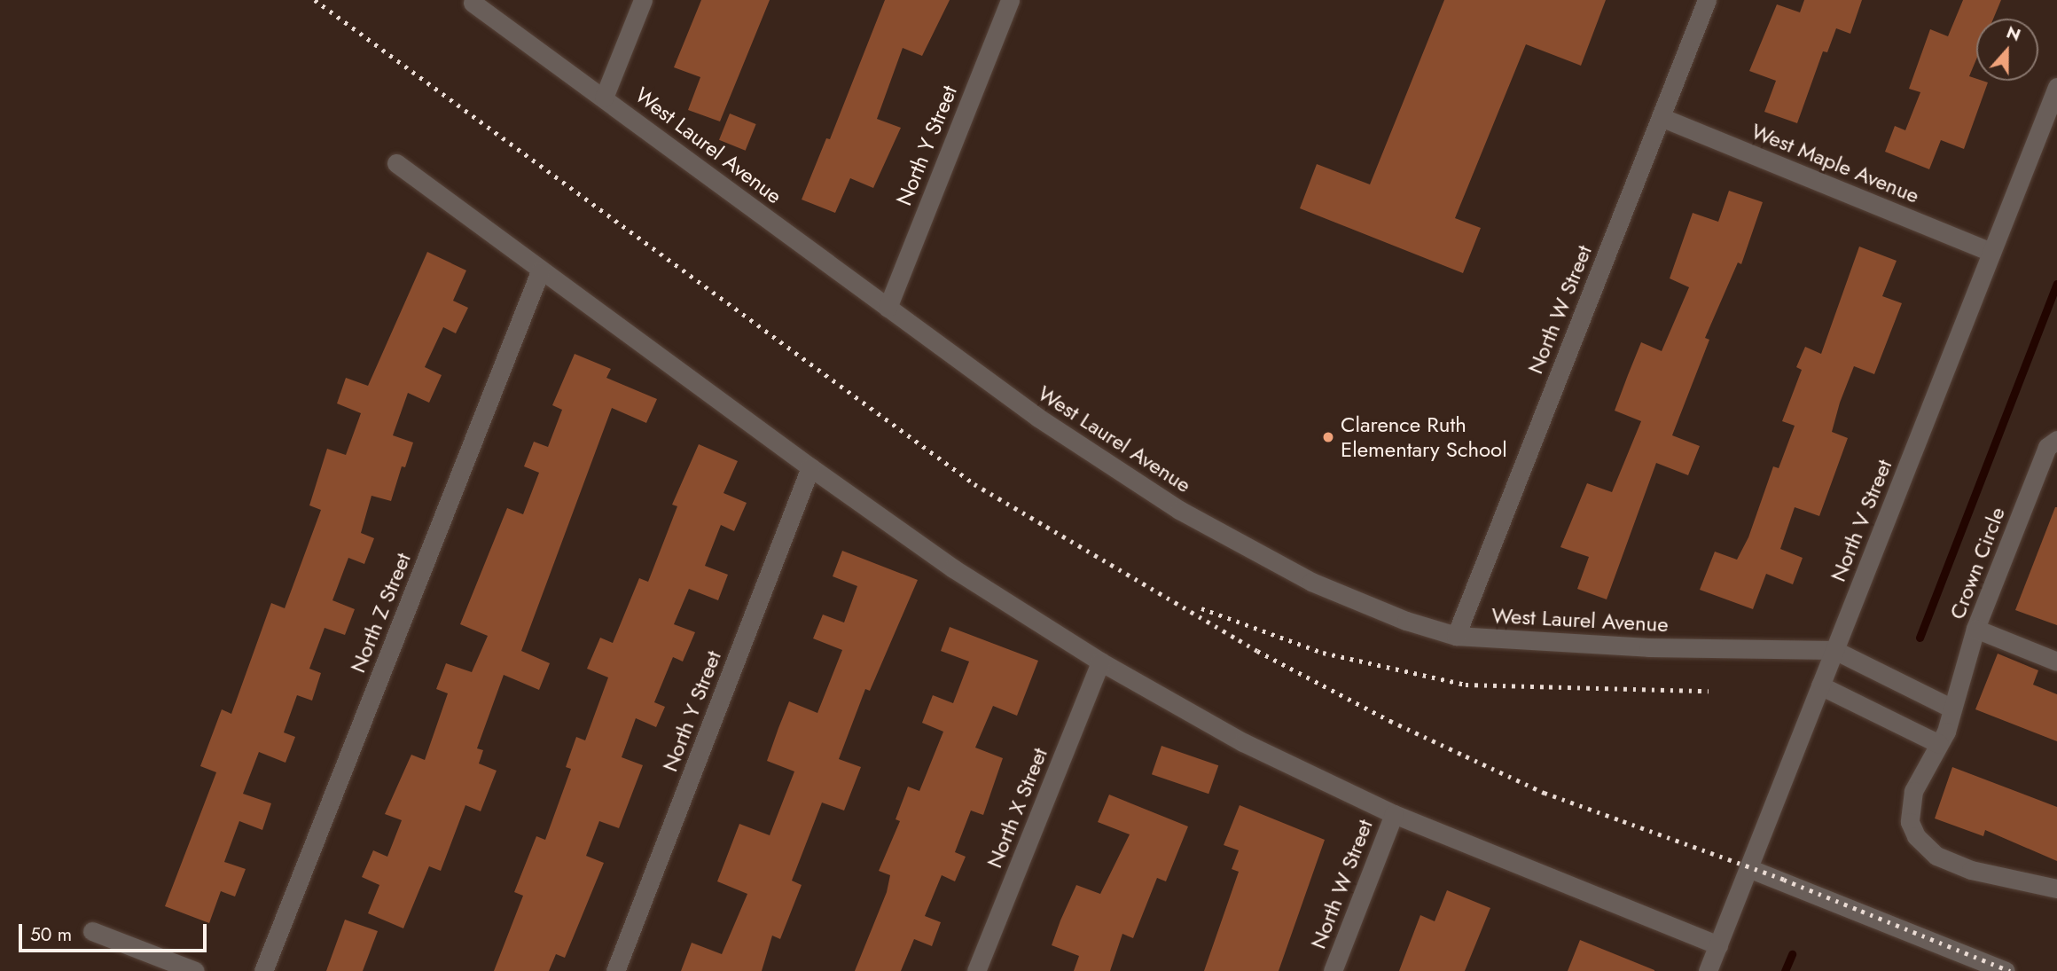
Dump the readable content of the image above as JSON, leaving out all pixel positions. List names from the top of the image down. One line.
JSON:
{"streets":{"street":["West Laurel Avenue","North Y Street","West Maple Avenue","North W Street","North V Street","Crown Circle","North Z Street","North X Street"]},"crossings":[["West Laurel Avenue","North Y Street"],["West Laurel Avenue","North W Street"],["West Laurel Avenue","North V Street"],["West Maple Avenue","North W Street"],["West Maple Avenue","North V Street"]],"places":["Clarence Ruth Elementary School"],"scale_bar":"50 m","north":"top"}
